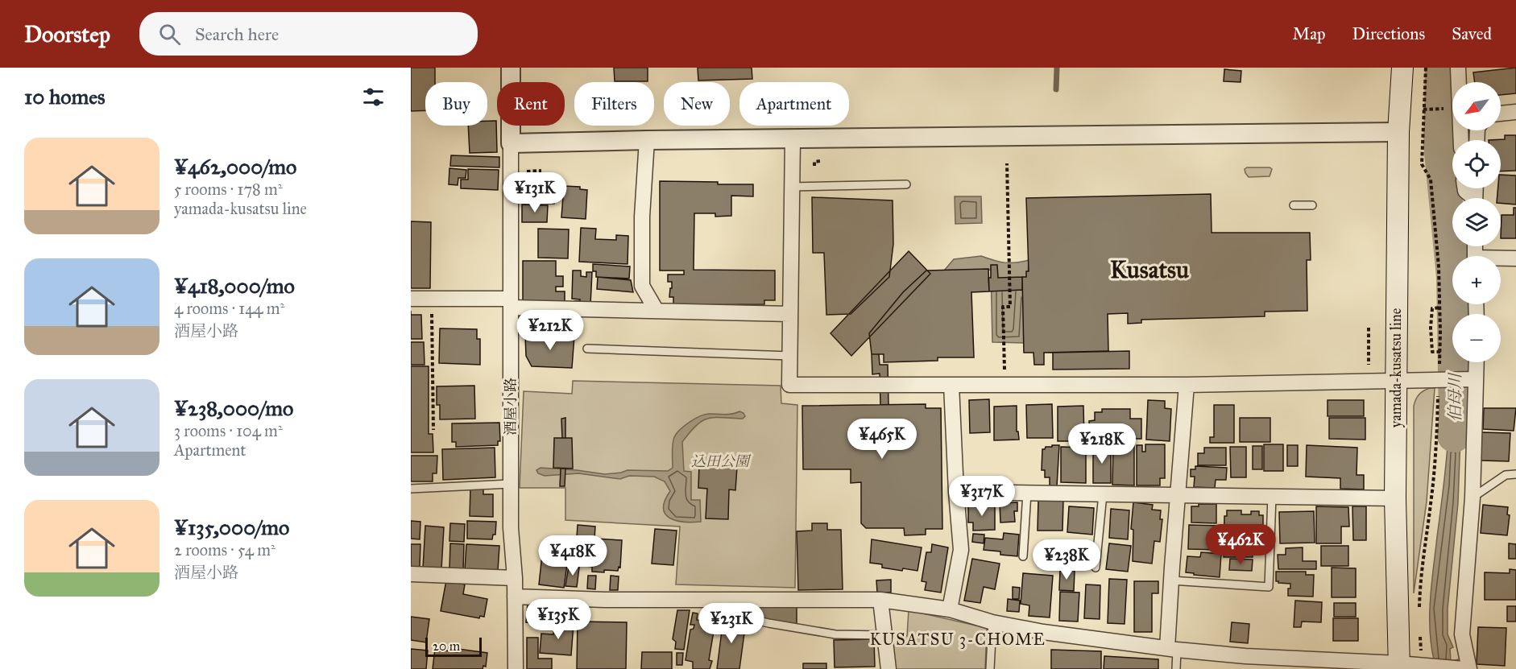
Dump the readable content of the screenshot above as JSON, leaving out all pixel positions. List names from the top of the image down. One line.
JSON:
{"streets":{"main road":["yamada-kusatsu line"],"street":["酒屋小路"]},"districts":["Kusatsu","KUSATSU 3-CHOME"],"water":["伯母川"],"parks":["込田公園"],"scale_bar":"20 m","north":"bottom left","page":{"header":"Doorstep","search":"Search here","nav":["Map","Directions","Saved"],"heading":"10 homes","map_buttons":["+","−"],"chip":["Buy","Rent","Filters","New","Apartment"],"list":[{"name":"¥462,000/mo","note":"5 rooms · 178 m² · yamada-kusatsu line"},{"name":"¥418,000/mo","note":"4 rooms · 144 m² · 酒屋小路"},{"name":"¥238,000/mo","note":"3 rooms · 104 m² · Apartment"},{"name":"¥135,000/mo","note":"2 rooms · 54 m² · 酒屋小路"}],"price":["¥131K","¥212K","¥465K","¥218K","¥317K","¥462K","¥418K","¥238K","¥135K","¥231K"],"scale":"20 m"}}
